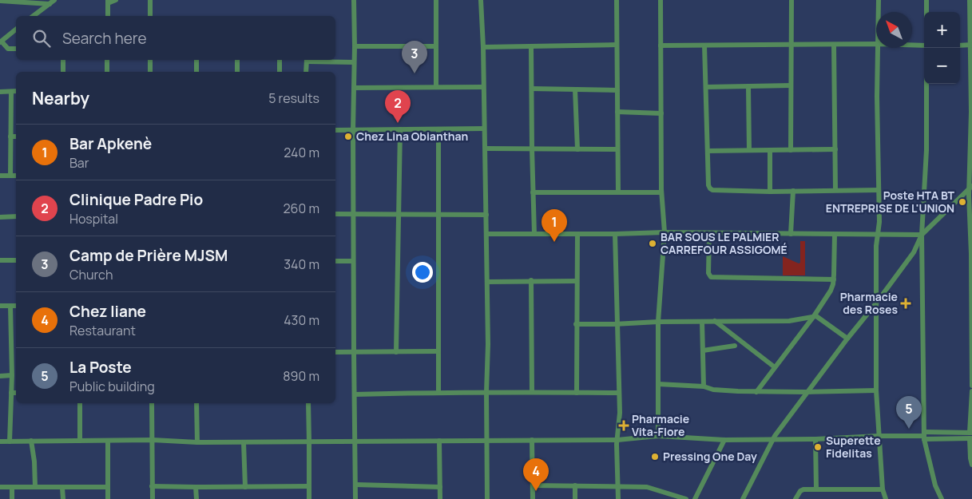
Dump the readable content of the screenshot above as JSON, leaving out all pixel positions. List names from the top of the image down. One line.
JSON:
{"places":{"other":["Chez Lina Obianthan","Poste HTA BT ENTREPRISE DE L'UNION","BAR SOUS LE PALMIER CARREFOUR ASSIGOMÉ","Superette Fidelitas","Pressing One Day"],"health":["Pharmacie des Roses","Pharmacie Vita-Flore"]},"north":"top left","page":{"map_buttons":["+","−"],"search":"Search here","pins":["3","2","1","5","4"],"heading":["Nearby","5 results"],"list":[{"mark":"1","name":"Bar Apkenè","note":"Bar","value":"240 m"},{"mark":"2","name":"Clinique Padre Pio","note":"Hospital","value":"260 m"},{"mark":"3","name":"Camp de Prière MJSM","note":"Church","value":"340 m"},{"mark":"4","name":"Chez liane","note":"Restaurant","value":"430 m"},{"mark":"5","name":"La Poste","note":"Public building","value":"890 m"}]}}
